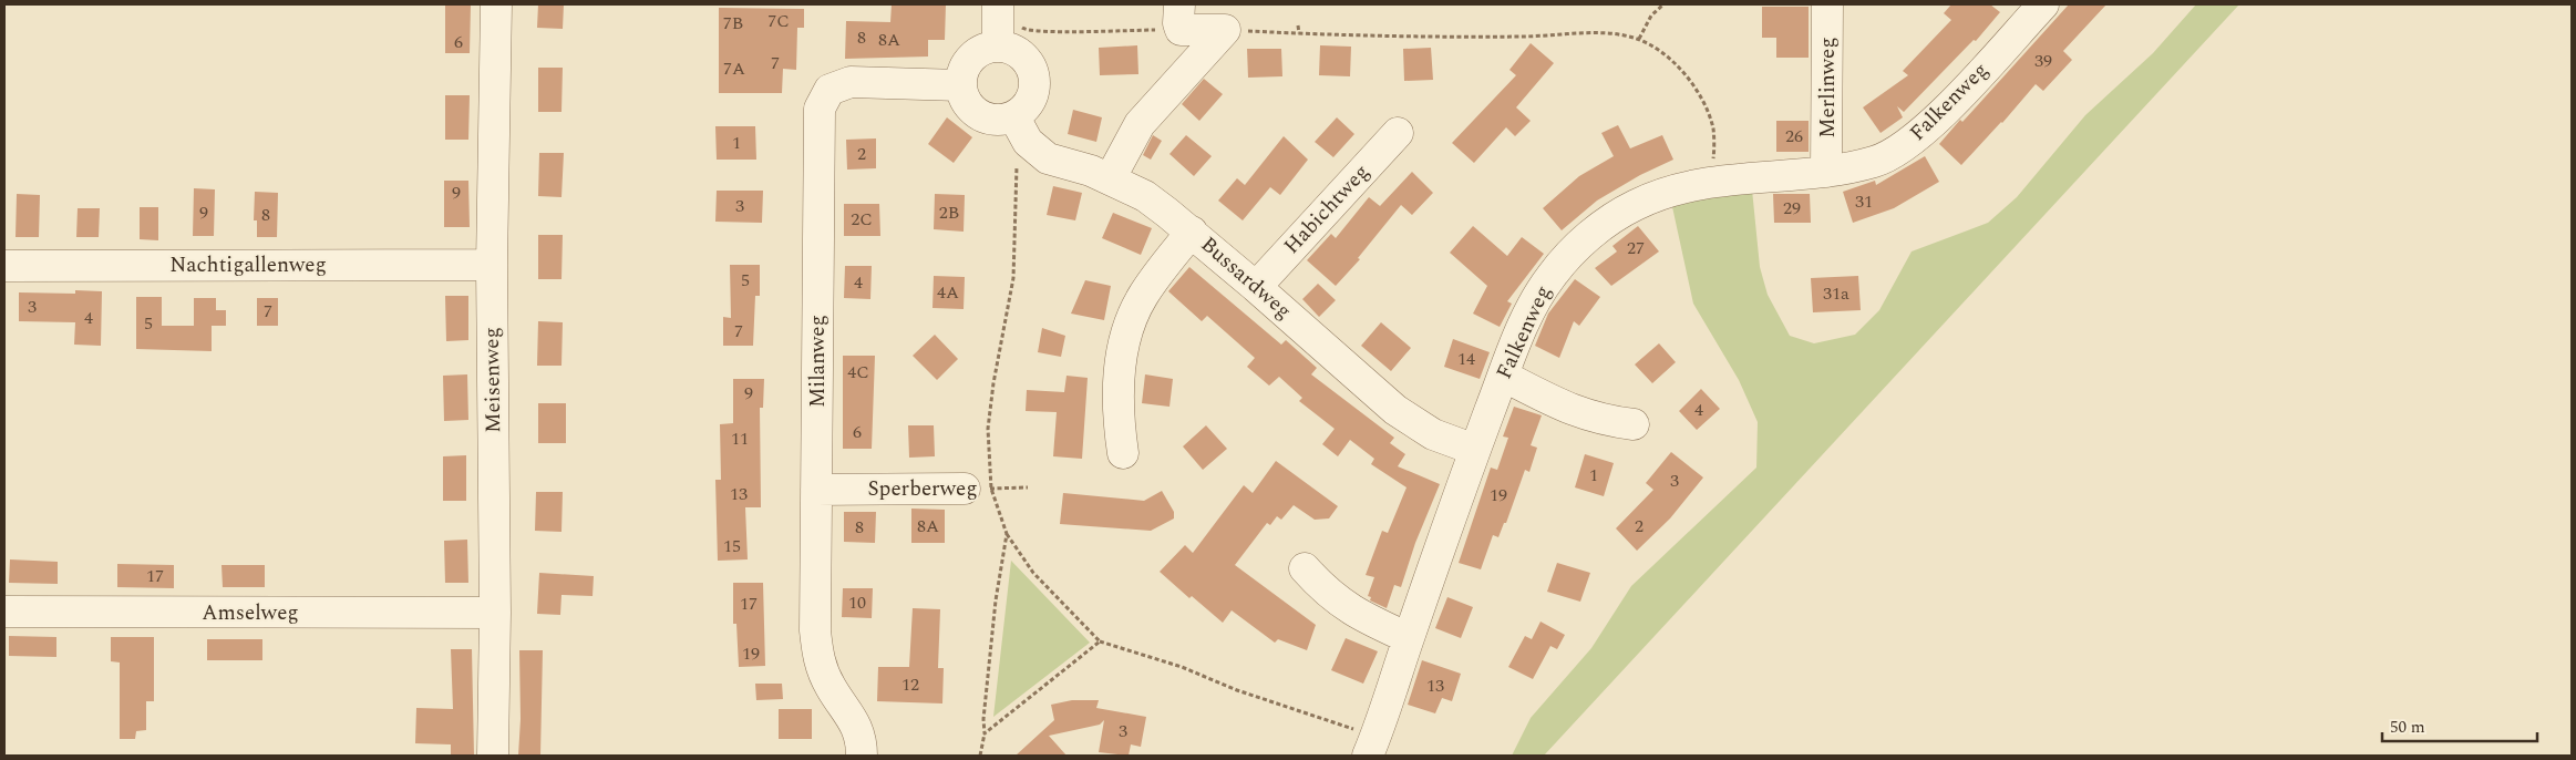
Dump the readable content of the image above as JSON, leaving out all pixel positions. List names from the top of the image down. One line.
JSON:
{"streets":{"street":["Merlinweg","Falkenweg","Habichtweg","Nachtigallenweg","Bussardweg","Milanweg","Meisenweg","Sperberweg","Amselweg"]},"crossings":[["Merlinweg","Falkenweg"],["Falkenweg","Bussardweg"],["Habichtweg","Bussardweg"],["Nachtigallenweg","Meisenweg"],["Bussardweg","Milanweg"],["Milanweg","Sperberweg"],["Meisenweg","Amselweg"]],"house_numbers":["7C","7B","8","8A","6","39","7","7A","26","1","2","9","31","3","29","9","2B","8","2C","27","5","4","4A","31a","3","7","4","5","7","14","4C","9","4","6","11","1","3","13","19","8A","2","8","15","17","10","17","19","12","13","3"],"scale_bar":"50 m"}
